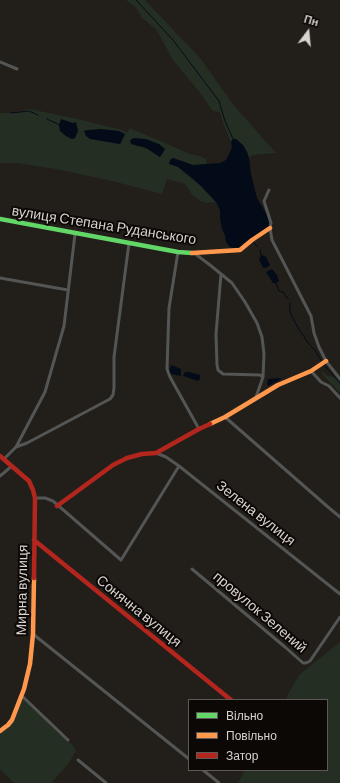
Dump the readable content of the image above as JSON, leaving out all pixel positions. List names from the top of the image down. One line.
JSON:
{"streets":{"street":["вулиця Степана Руданського","Зелена вулиця","Мирна вулиця","Сонячна вулиця","провулок Зелений"]},"crossings":[["Мирна вулиця","Сонячна вулиця"]],"legend":["Вільно","Повільно","Затор"],"north":"top"}
